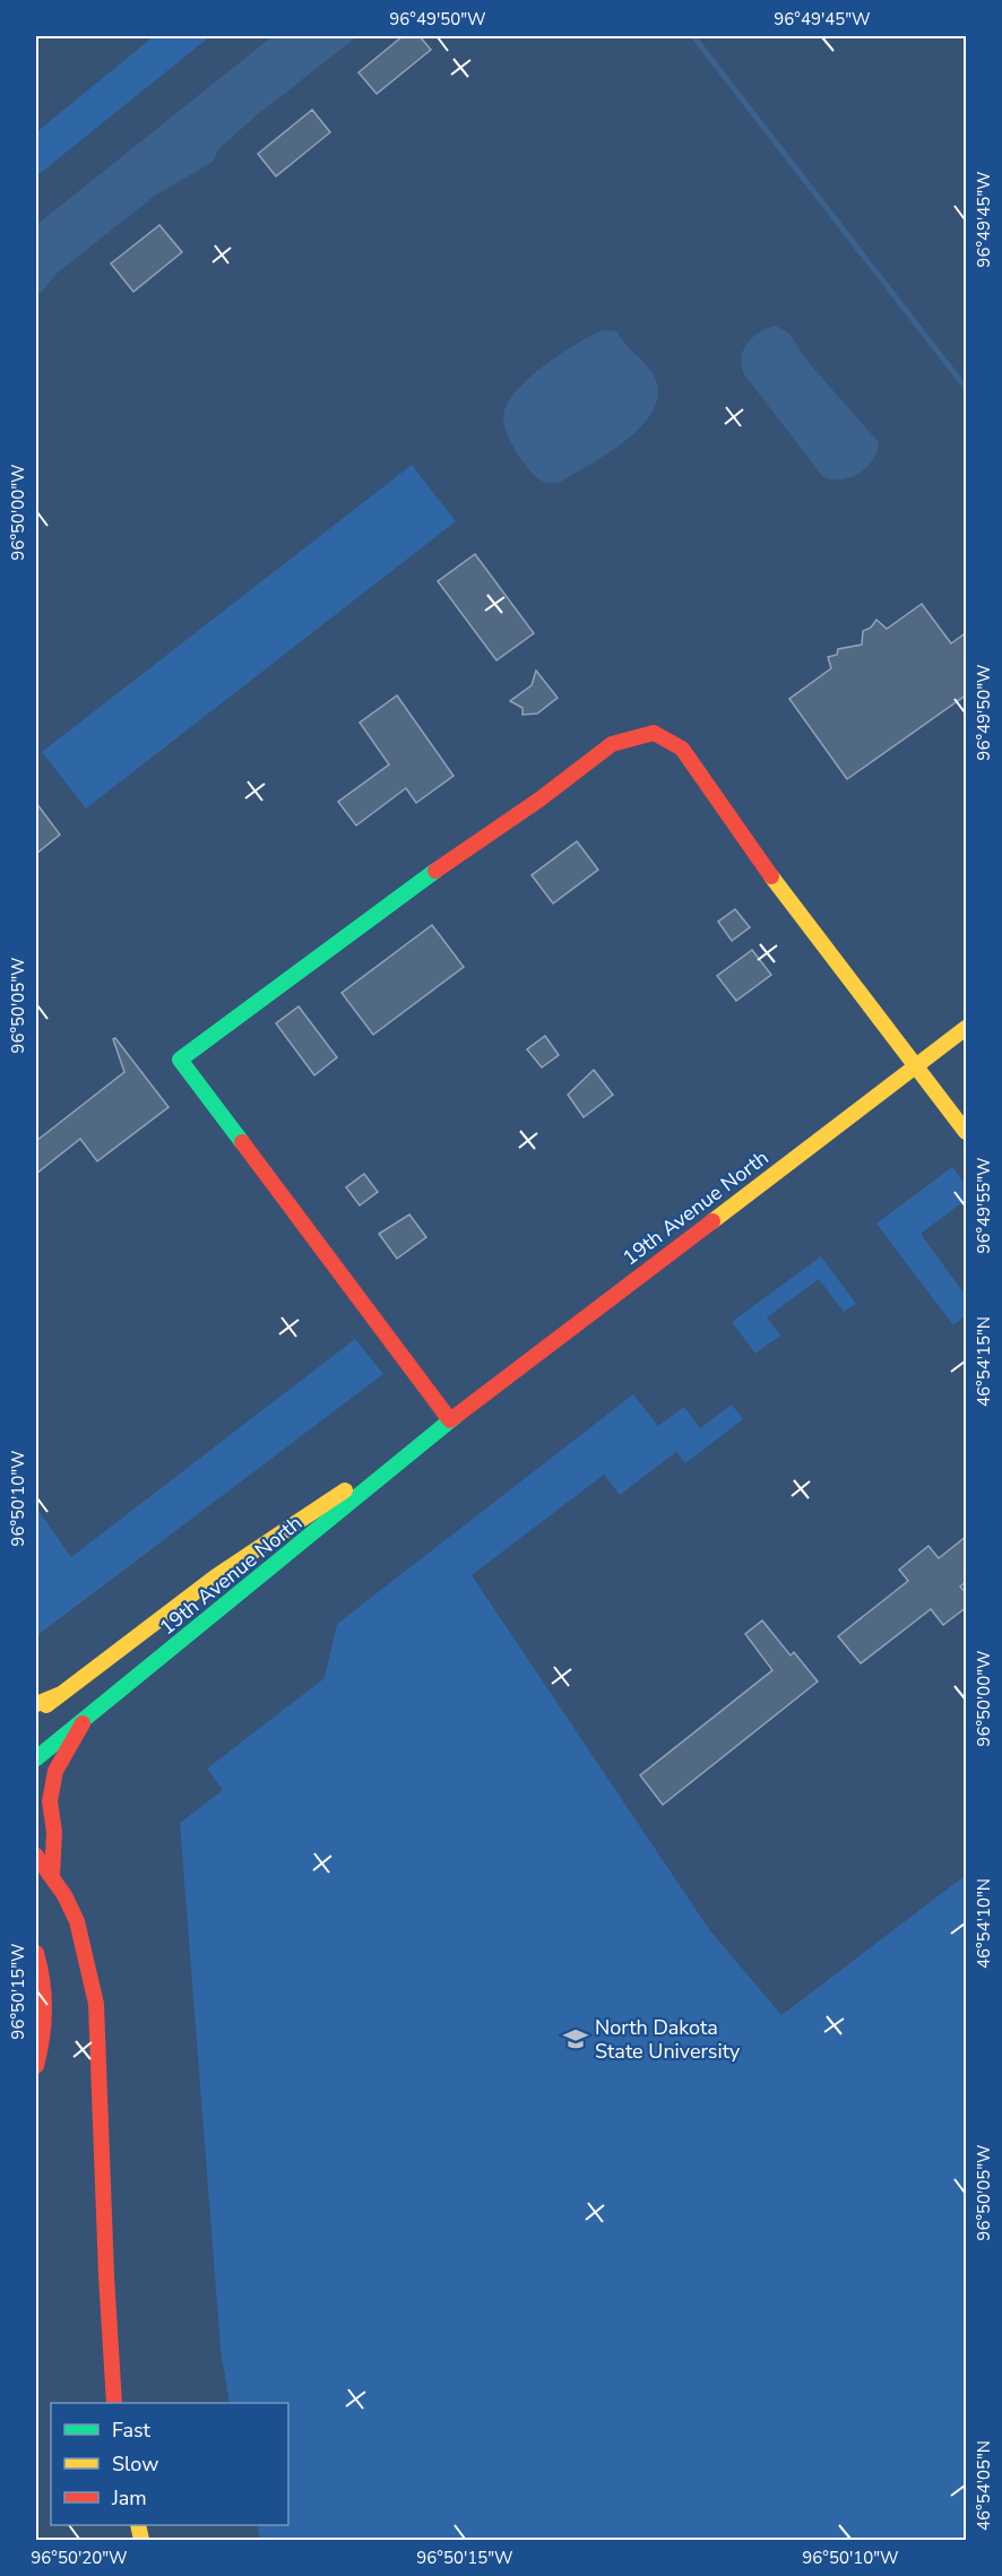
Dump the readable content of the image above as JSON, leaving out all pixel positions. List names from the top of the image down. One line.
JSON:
{"streets":{"main road":["19th Avenue North"]},"places":{"school or university":["North Dakota State University"]},"legend":["Fast","Slow","Jam"],"coordinates":["96°49'50\"W","96°49'45\"W","96°50'00\"W","96°50'05\"W","96°49'55\"W","46°54'15\"N","96°50'10\"W","46°54'10\"N","96°50'15\"W","46°54'05\"N","96°50'20\"W"]}
